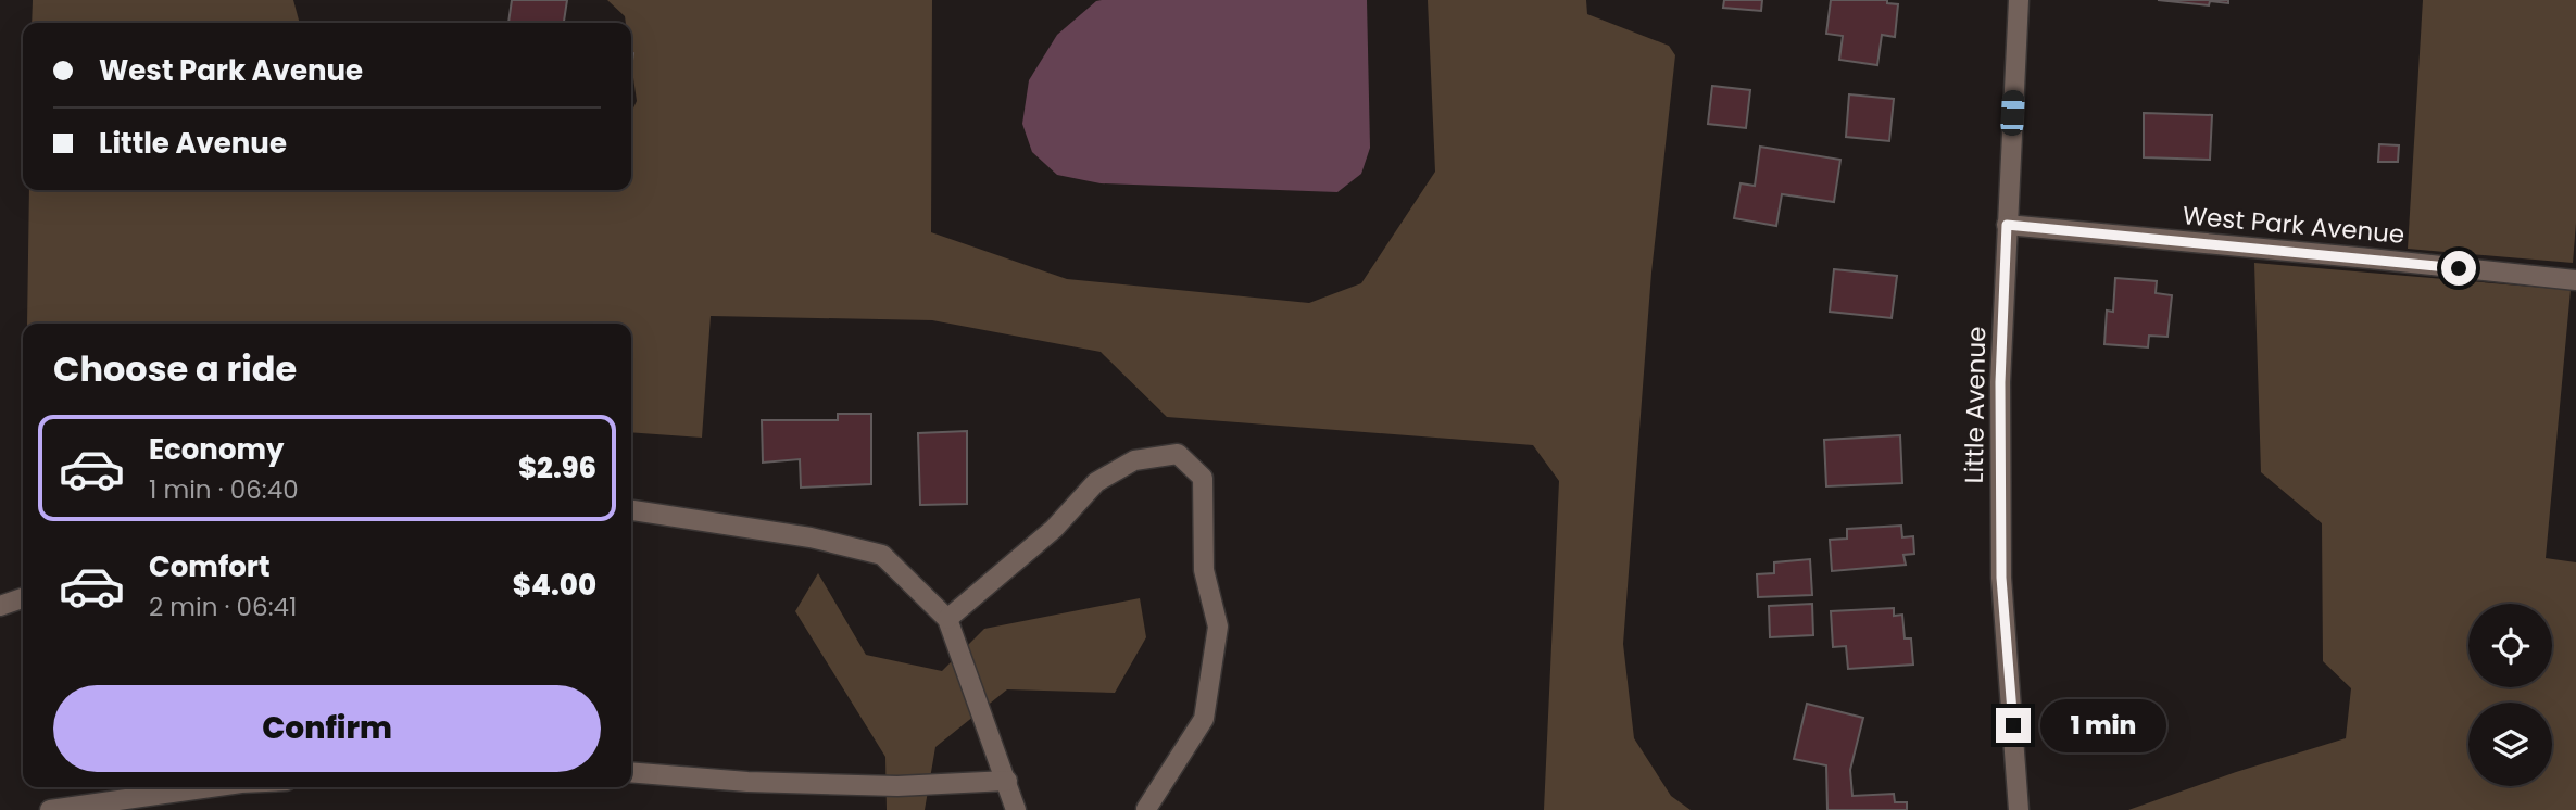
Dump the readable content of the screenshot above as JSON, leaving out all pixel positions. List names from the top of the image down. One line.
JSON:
{"streets":{"street":["West Park Avenue","Little Avenue"]},"crossings":[["West Park Avenue","Little Avenue"]],"page":{"banner":["West Park Avenue","Little Avenue"],"heading":"Choose a ride","list":[{"name":"Economy","note":"1 min · 06:40","value":"$2.96"},{"name":"Comfort","note":"2 min · 06:41","value":"$4.00"}],"buttons":"Confirm","bubble":"1 min"}}
